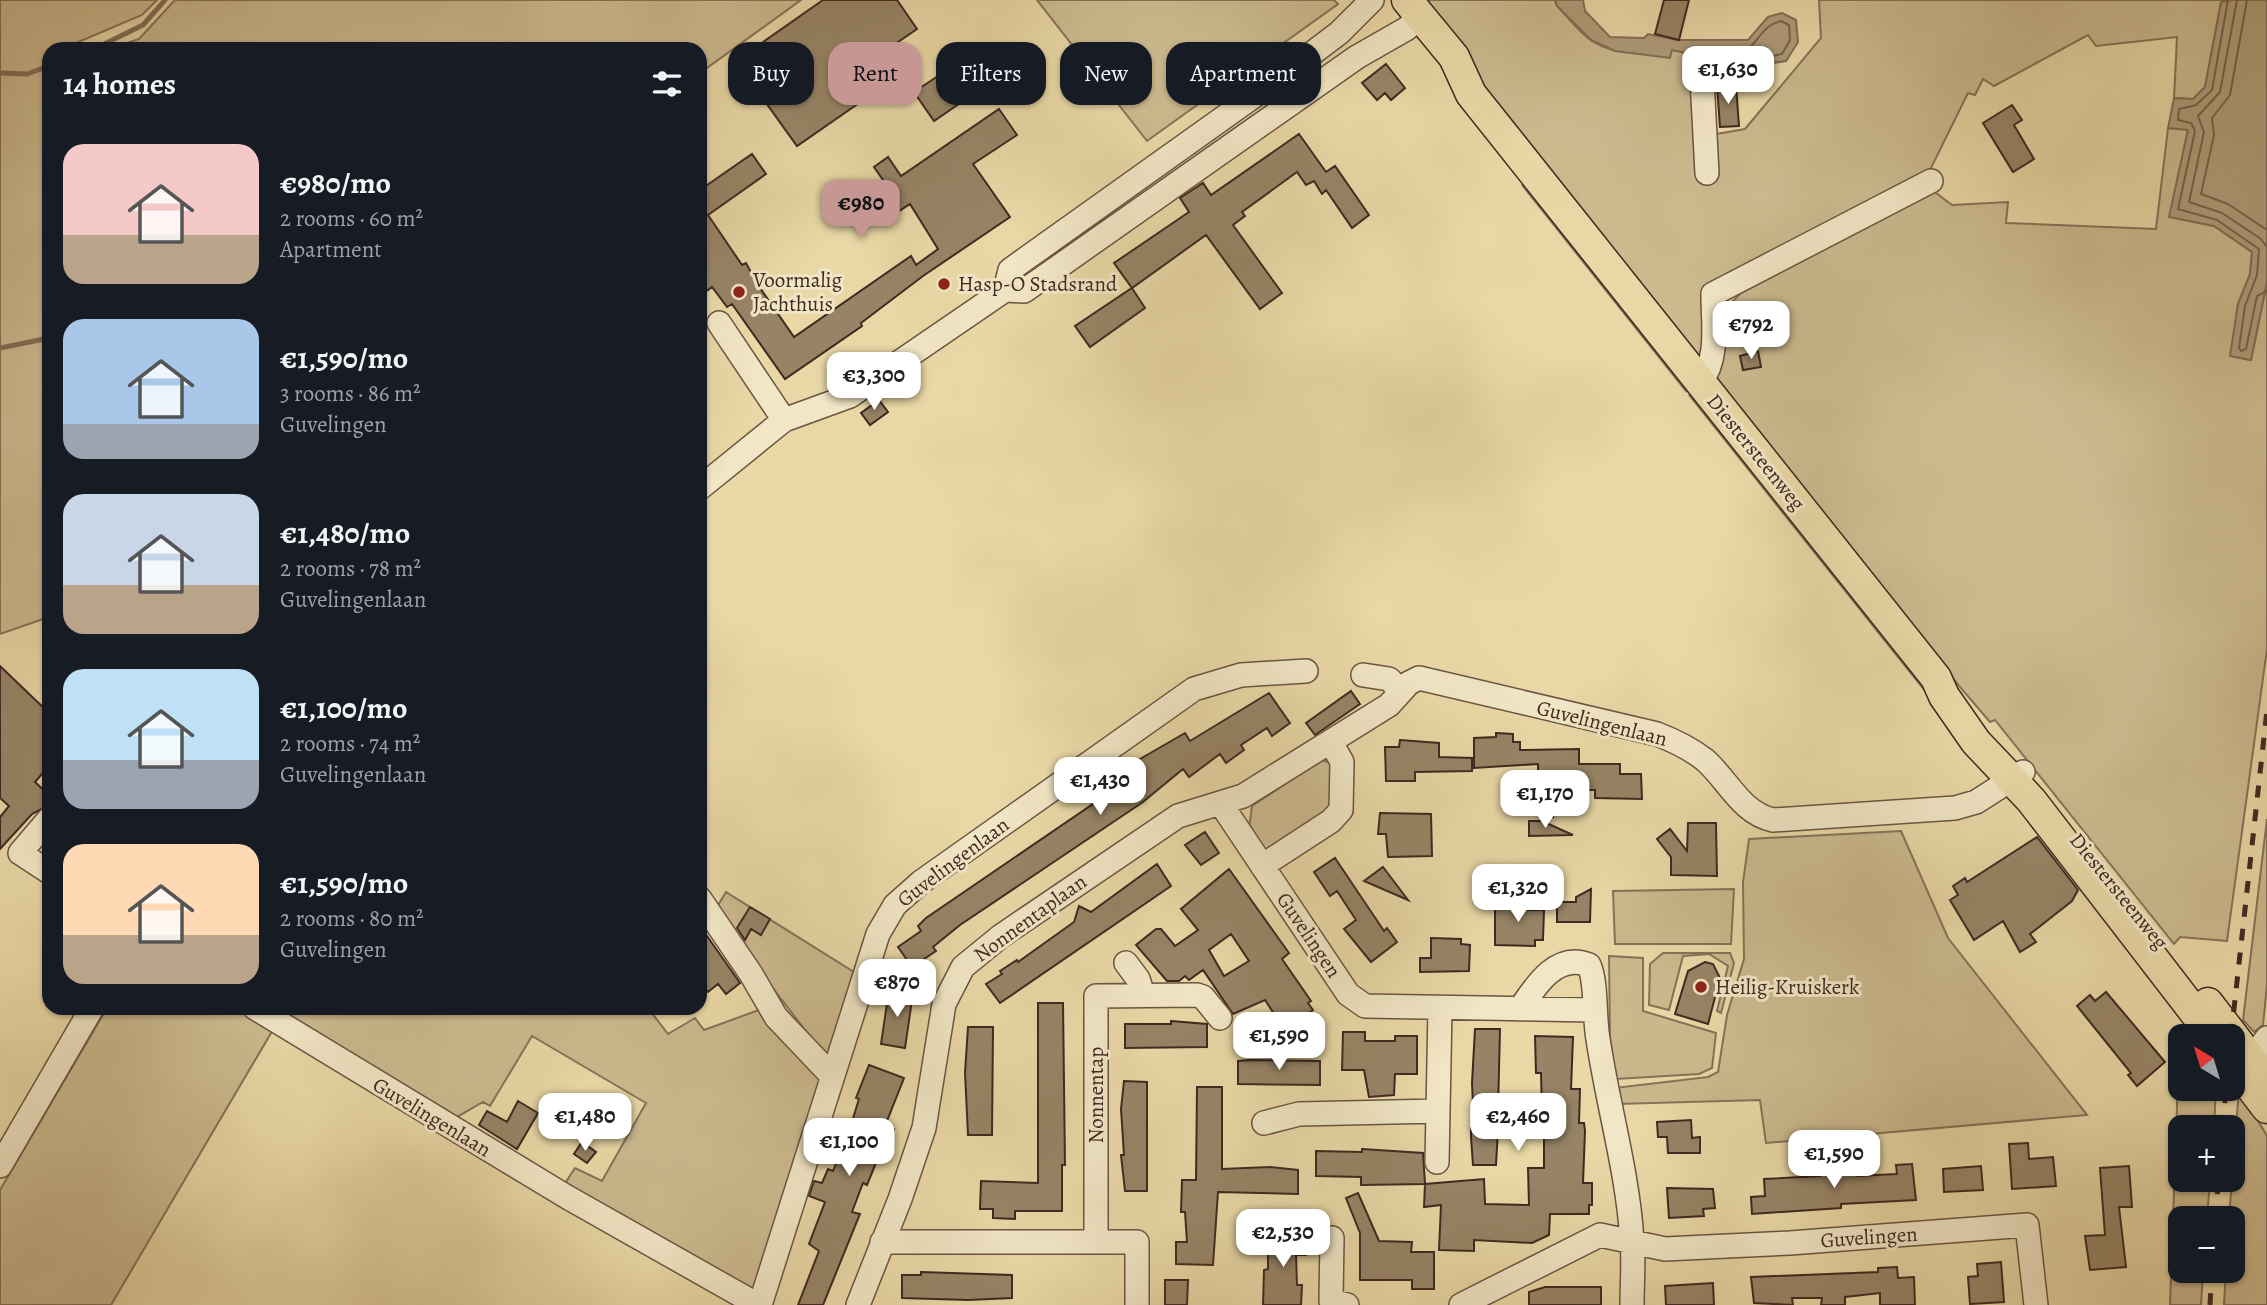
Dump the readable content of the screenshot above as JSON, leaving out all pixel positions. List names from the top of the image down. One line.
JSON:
{"streets":{"main road":["Diestersteenweg"],"street":["Guvelingenlaan","Nonnentaplaan","Guvelingen","Nonnentap"]},"crossings":[["Diestersteenweg","Guvelingenlaan"],["Guvelingenlaan","Nonnentaplaan"],["Nonnentaplaan","Guvelingen"]],"places":["Hasp-O Stadsrand","Voormalig Jachthuis","Heilig-Kruiskerk"],"north":"top left","page":{"chip":["Buy","Rent","Filters","New","Apartment"],"heading":"14 homes","price":["€1,630","€980","€792","€3,300","€1,430","€1,170","€1,320","€870","€1,590","€1,480","€2,460","€1,100","€1,590","€2,530"],"list":[{"name":"€980/mo","note":"2 rooms · 60 m² · Apartment"},{"name":"€1,590/mo","note":"3 rooms · 86 m² · Guvelingen"},{"name":"€1,480/mo","note":"2 rooms · 78 m² · Guvelingenlaan"},{"name":"€1,100/mo","note":"2 rooms · 74 m² · Guvelingenlaan"},{"name":"€1,590/mo","note":"2 rooms · 80 m² · Guvelingen"}],"map_buttons":["+","−"]}}
